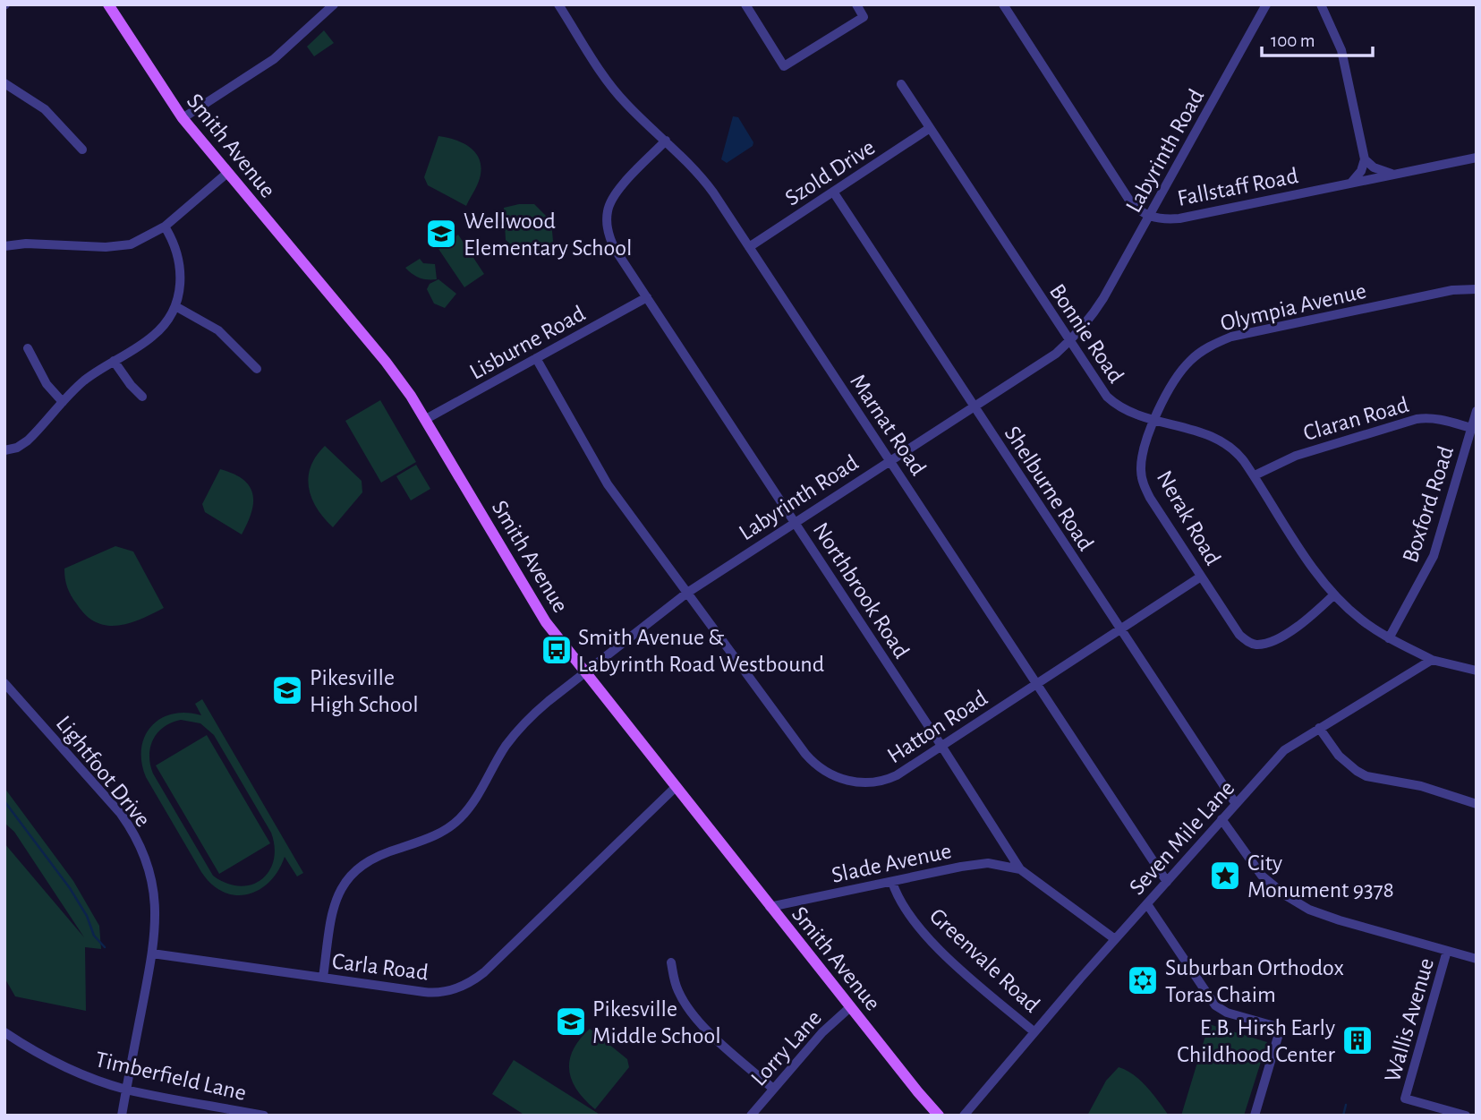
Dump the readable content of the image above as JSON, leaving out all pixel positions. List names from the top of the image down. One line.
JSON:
{"streets":{"main road":["Smith Avenue"],"street":["Labyrinth Road","Szold Drive","Fallstaff Road","Olympia Avenue","Bonnie Road","Lisburne Road","Claran Road","Marnat Road","Shelburne Road","Boxford Road","Nerak Road","Northbrook Road","Hatton Road","Lightfoot Drive","Seven Mile Lane","Slade Avenue","Greenvale Road","Carla Road","Wallis Avenue","Lorry Lane","Timberfield Lane"]},"crossings":[["Smith Avenue","Labyrinth Road"],["Smith Avenue","Lisburne Road"],["Smith Avenue","Slade Avenue"],["Smith Avenue","Carla Road"],["Smith Avenue","Lorry Lane"],["Labyrinth Road","Fallstaff Road"],["Labyrinth Road","Bonnie Road"],["Labyrinth Road","Marnat Road"],["Labyrinth Road","Shelburne Road"],["Labyrinth Road","Northbrook Road"],["Labyrinth Road","Hatton Road"],["Labyrinth Road","Carla Road"],["Szold Drive","Bonnie Road"],["Szold Drive","Marnat Road"],["Szold Drive","Shelburne Road"],["Olympia Avenue","Bonnie Road"],["Olympia Avenue","Nerak Road"],["Bonnie Road","Claran Road"],["Bonnie Road","Boxford Road"],["Bonnie Road","Nerak Road"],["Bonnie Road","Seven Mile Lane"],["Lisburne Road","Northbrook Road"],["Lisburne Road","Hatton Road"],["Claran Road","Boxford Road"],["Marnat Road","Northbrook Road"],["Marnat Road","Hatton Road"],["Marnat Road","Seven Mile Lane"],["Shelburne Road","Hatton Road"],["Shelburne Road","Seven Mile Lane"],["Nerak Road","Hatton Road"],["Northbrook Road","Hatton Road"],["Northbrook Road","Seven Mile Lane"],["Northbrook Road","Slade Avenue"],["Lightfoot Drive","Carla Road"],["Lightfoot Drive","Timberfield Lane"],["Seven Mile Lane","Greenvale Road"],["Slade Avenue","Greenvale Road"]],"places":{"school or university":["Wellwood Elementary School","Pikesville High School","Pikesville Middle School"],"bus stop":["Smith Avenue & Labyrinth Road Westbound"],"place":["City Monument 9378"],"synagogue":["Suburban Orthodox Toras Chaim"],"building":["E.B. Hirsh Early Childhood Center"]},"scale_bar":"100 m"}
